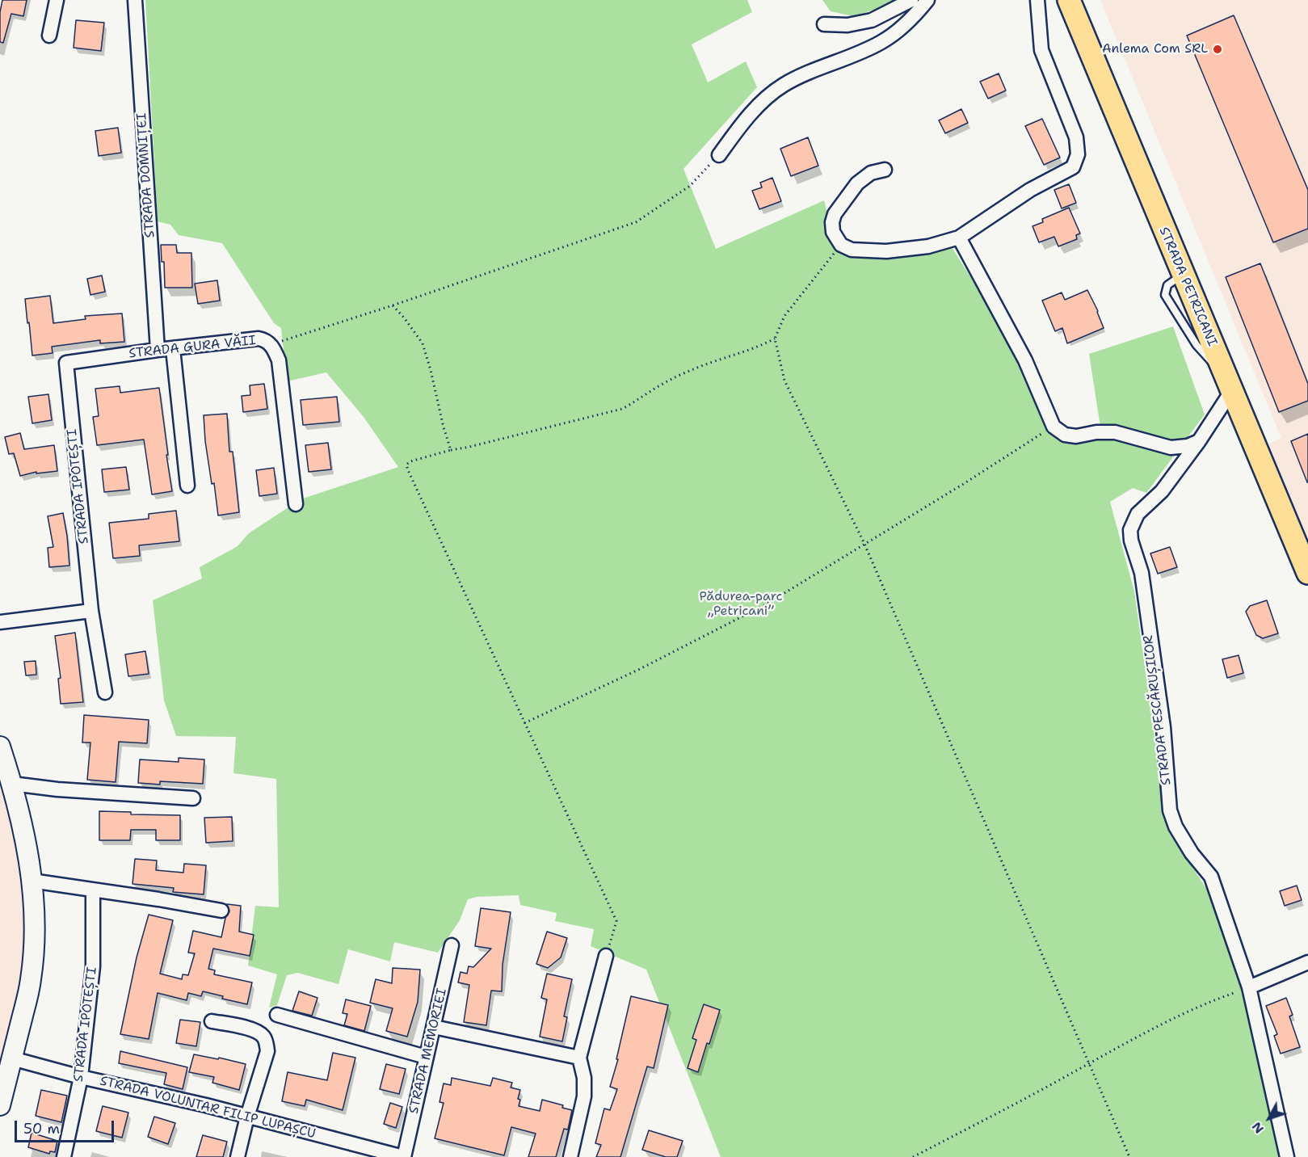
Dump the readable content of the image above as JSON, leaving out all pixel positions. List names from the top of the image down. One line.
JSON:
{"streets":{"main road":["STRADA PETRICANI"],"street":["STRADA DOMNIȚEI","STRADA GURA VĂII","STRADA IPOTEȘTI","STRADA PESCĂRUȘILOR","STRADA MEMORIEI","STRADA VOLUNTAR FILIP LUPAȘCU"]},"crossings":[["STRADA DOMNIȚEI","STRADA GURA VĂII"],["STRADA PETRICANI","STRADA PESCĂRUȘILOR"],["STRADA GURA VĂII","STRADA IPOTEȘTI"],["STRADA IPOTEȘTI","STRADA VOLUNTAR FILIP LUPAȘCU"],["STRADA MEMORIEI","STRADA VOLUNTAR FILIP LUPAȘCU"]],"parks":["Pădurea-parc „Petricani”"],"places":["Anlema Com SRL"],"scale_bar":"50 m","north":"bottom left"}
